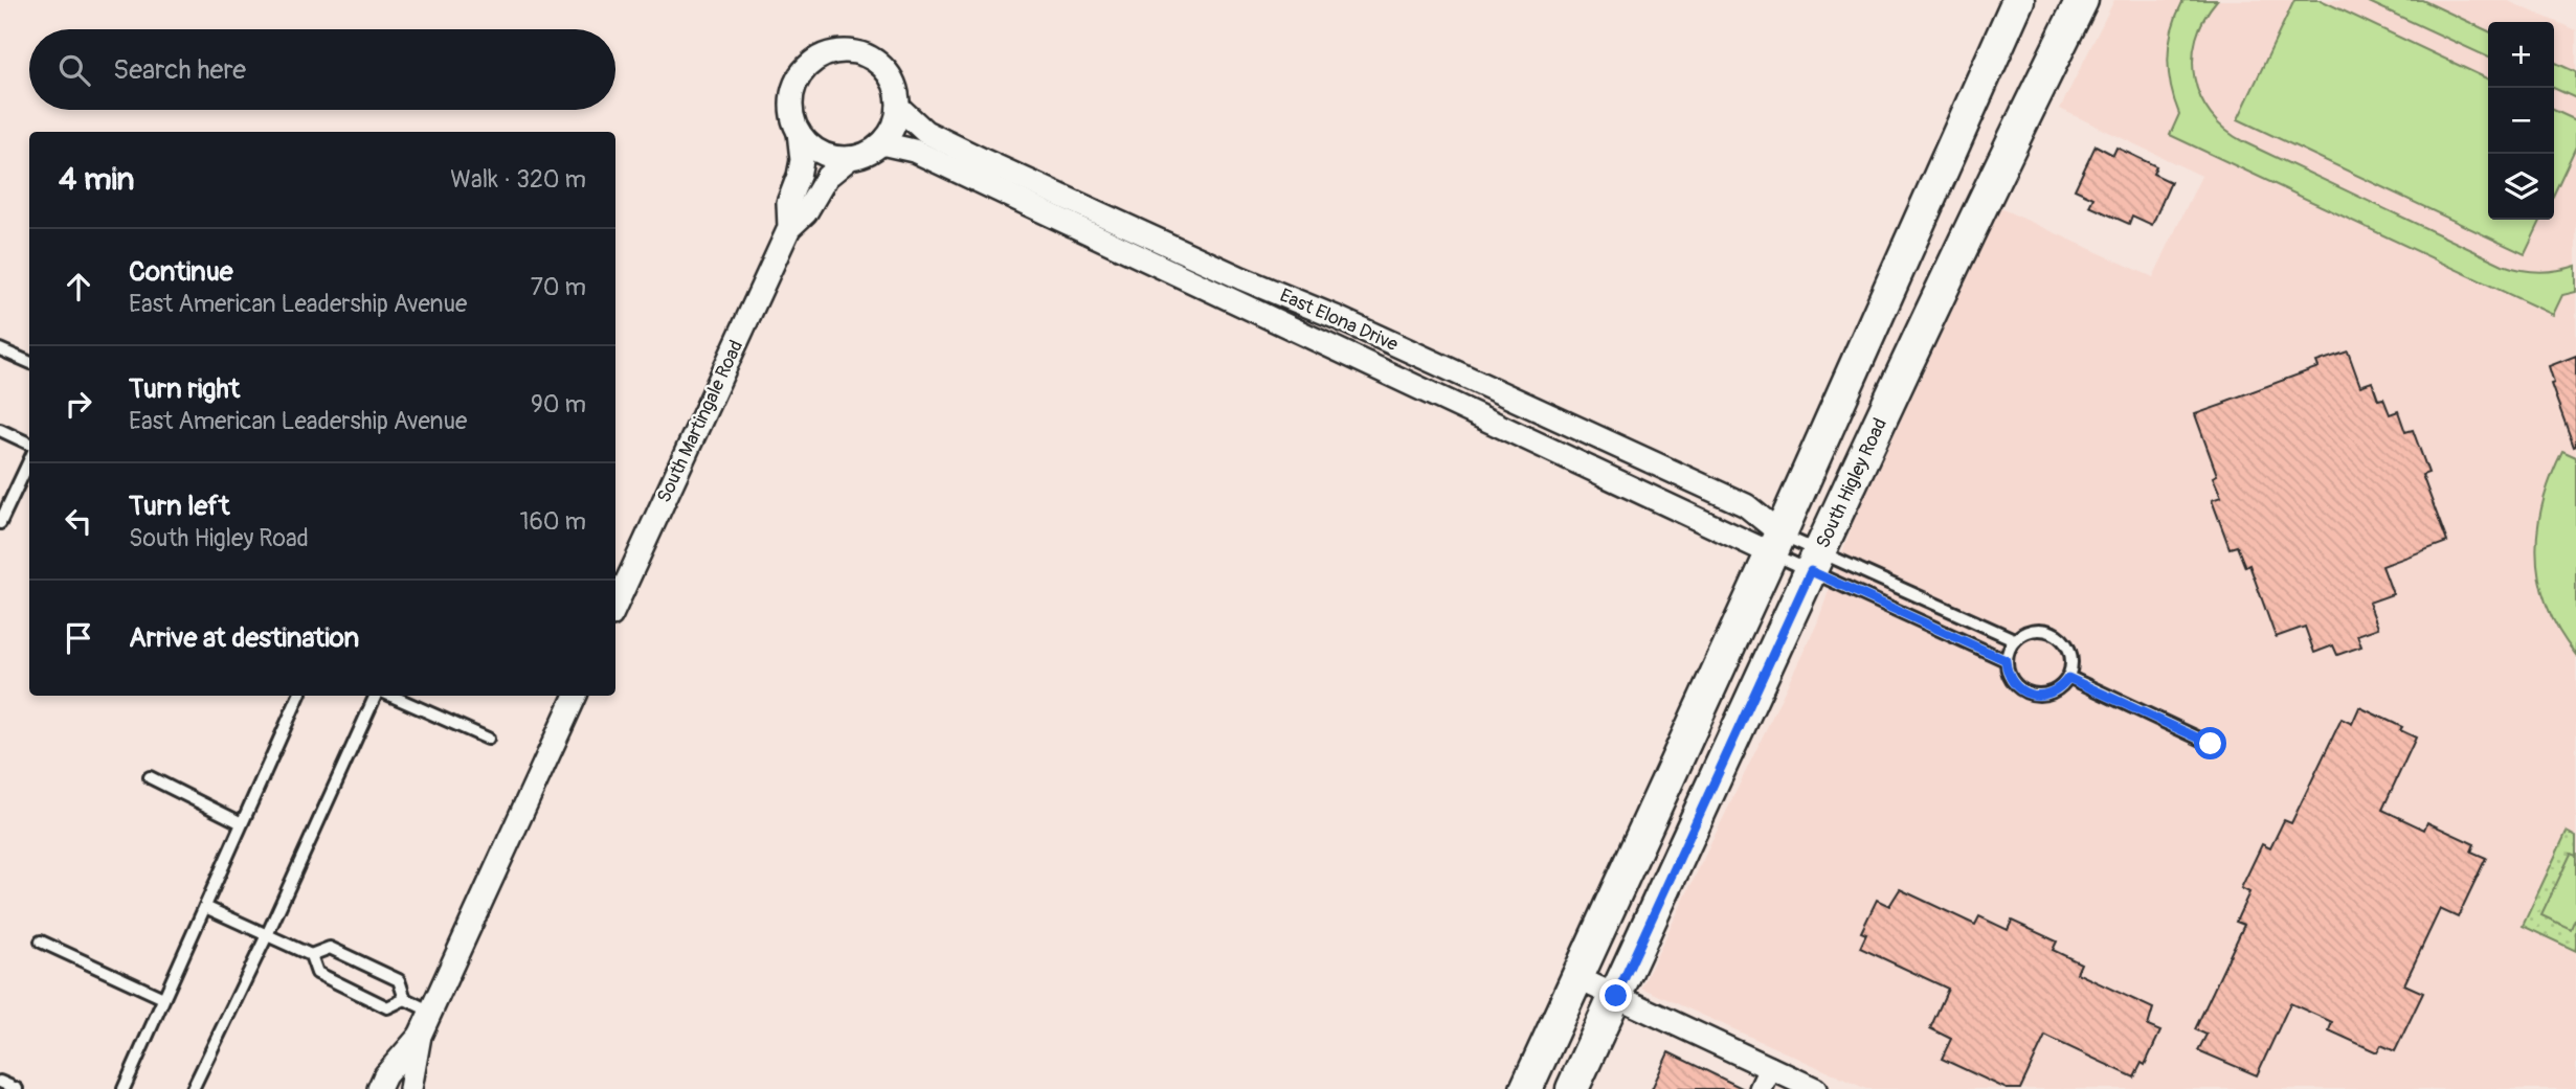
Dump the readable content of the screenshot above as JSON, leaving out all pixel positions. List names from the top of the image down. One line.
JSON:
{"streets":{"main road":["South Higley Road"],"street":["East Elona Drive","South Martingale Road"]},"crossings":[["East Elona Drive","South Martingale Road"]],"page":{"map_buttons":["+","−"],"search":"Search here","heading":["4 min","Walk · 320 m"],"list":[["Continue","East American Leadership Avenue","70 m"],["Turn right","East American Leadership Avenue","90 m"],["Turn left","South Higley Road","160 m"],"Arrive at destination"]}}
